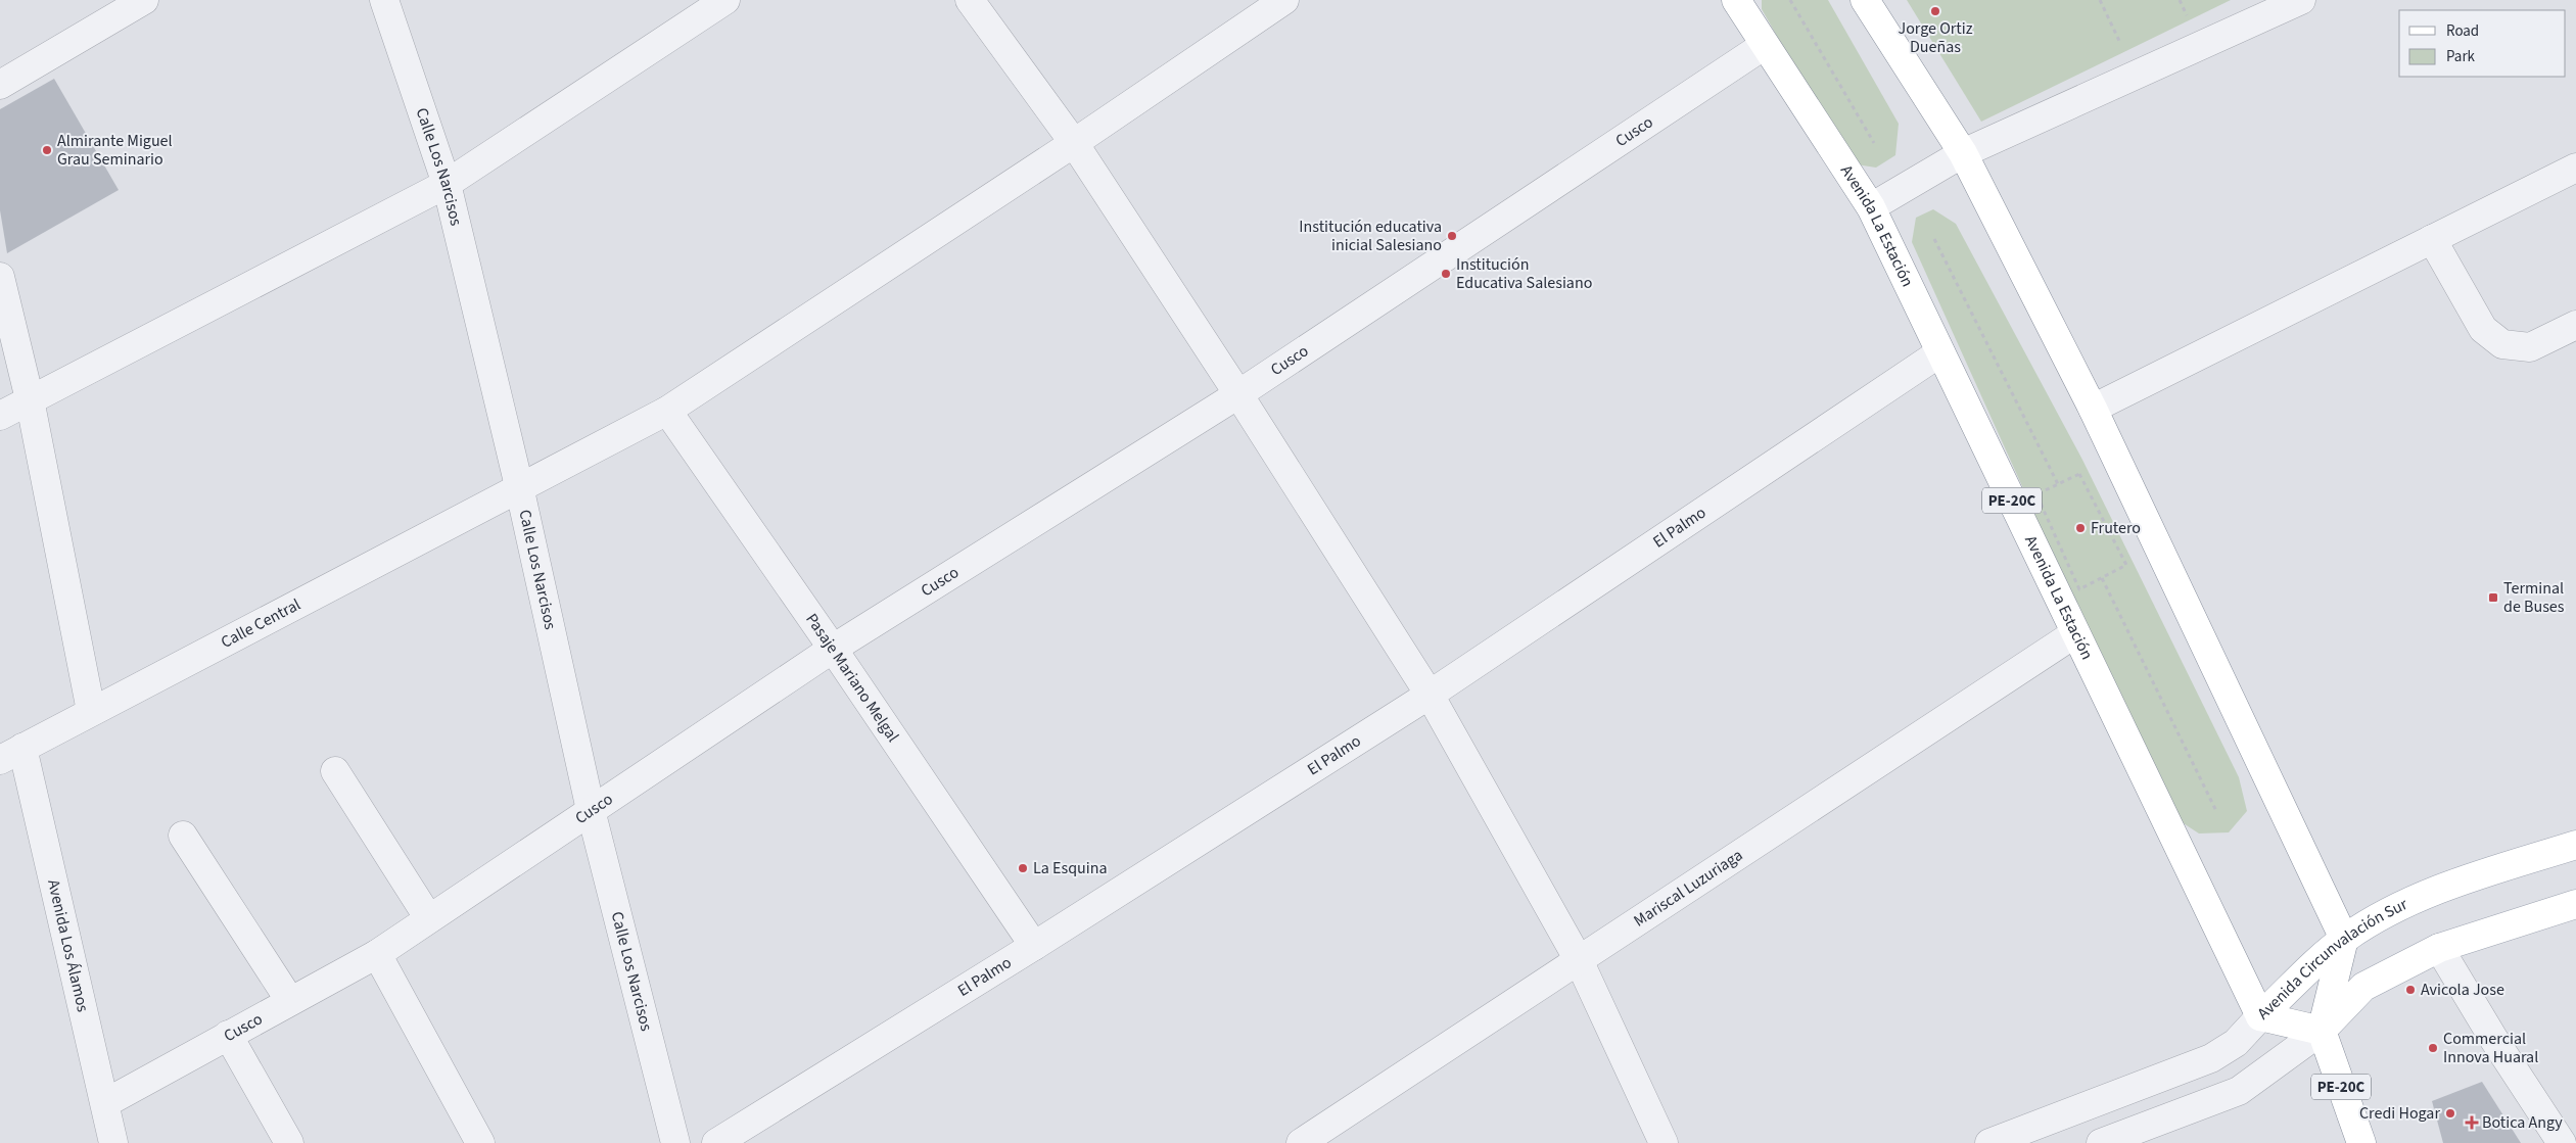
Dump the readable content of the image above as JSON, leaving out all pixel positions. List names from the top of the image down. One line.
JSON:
{"streets":{"main road":["Avenida La Estación","PE-20C","Avenida Circunvalación Sur"],"street":["Cusco","Calle Los Narcisos","El Palmo","Calle Central","Pasaje Mariano Melgal","Mariscal Luzuriaga","Avenida Los Álamos"]},"crossings":[["Cusco","Calle Los Narcisos"],["Cusco","Avenida La Estación"],["Cusco","Pasaje Mariano Melgal"],["Cusco","Avenida Los Álamos"],["Calle Los Narcisos","Calle Central"],["Avenida La Estación","El Palmo"],["Avenida La Estación","Mariscal Luzuriaga"],["Avenida La Estación","Avenida Circunvalación Sur"],["El Palmo","Pasaje Mariano Melgal"],["Calle Central","Pasaje Mariano Melgal"],["Calle Central","Avenida Los Álamos"]],"places":{"other":["Jorge Ortiz Dueñas","Almirante Miguel Grau Seminario","Institución educativa inicial Salesiano","Institución Educativa Salesiano","Frutero","La Esquina","Avicola Jose","Commercial Innova Huaral","Credi Hogar"],"transit":["Terminal de Buses"],"health":["Botica Angy"]},"legend":["Road","Park"]}
